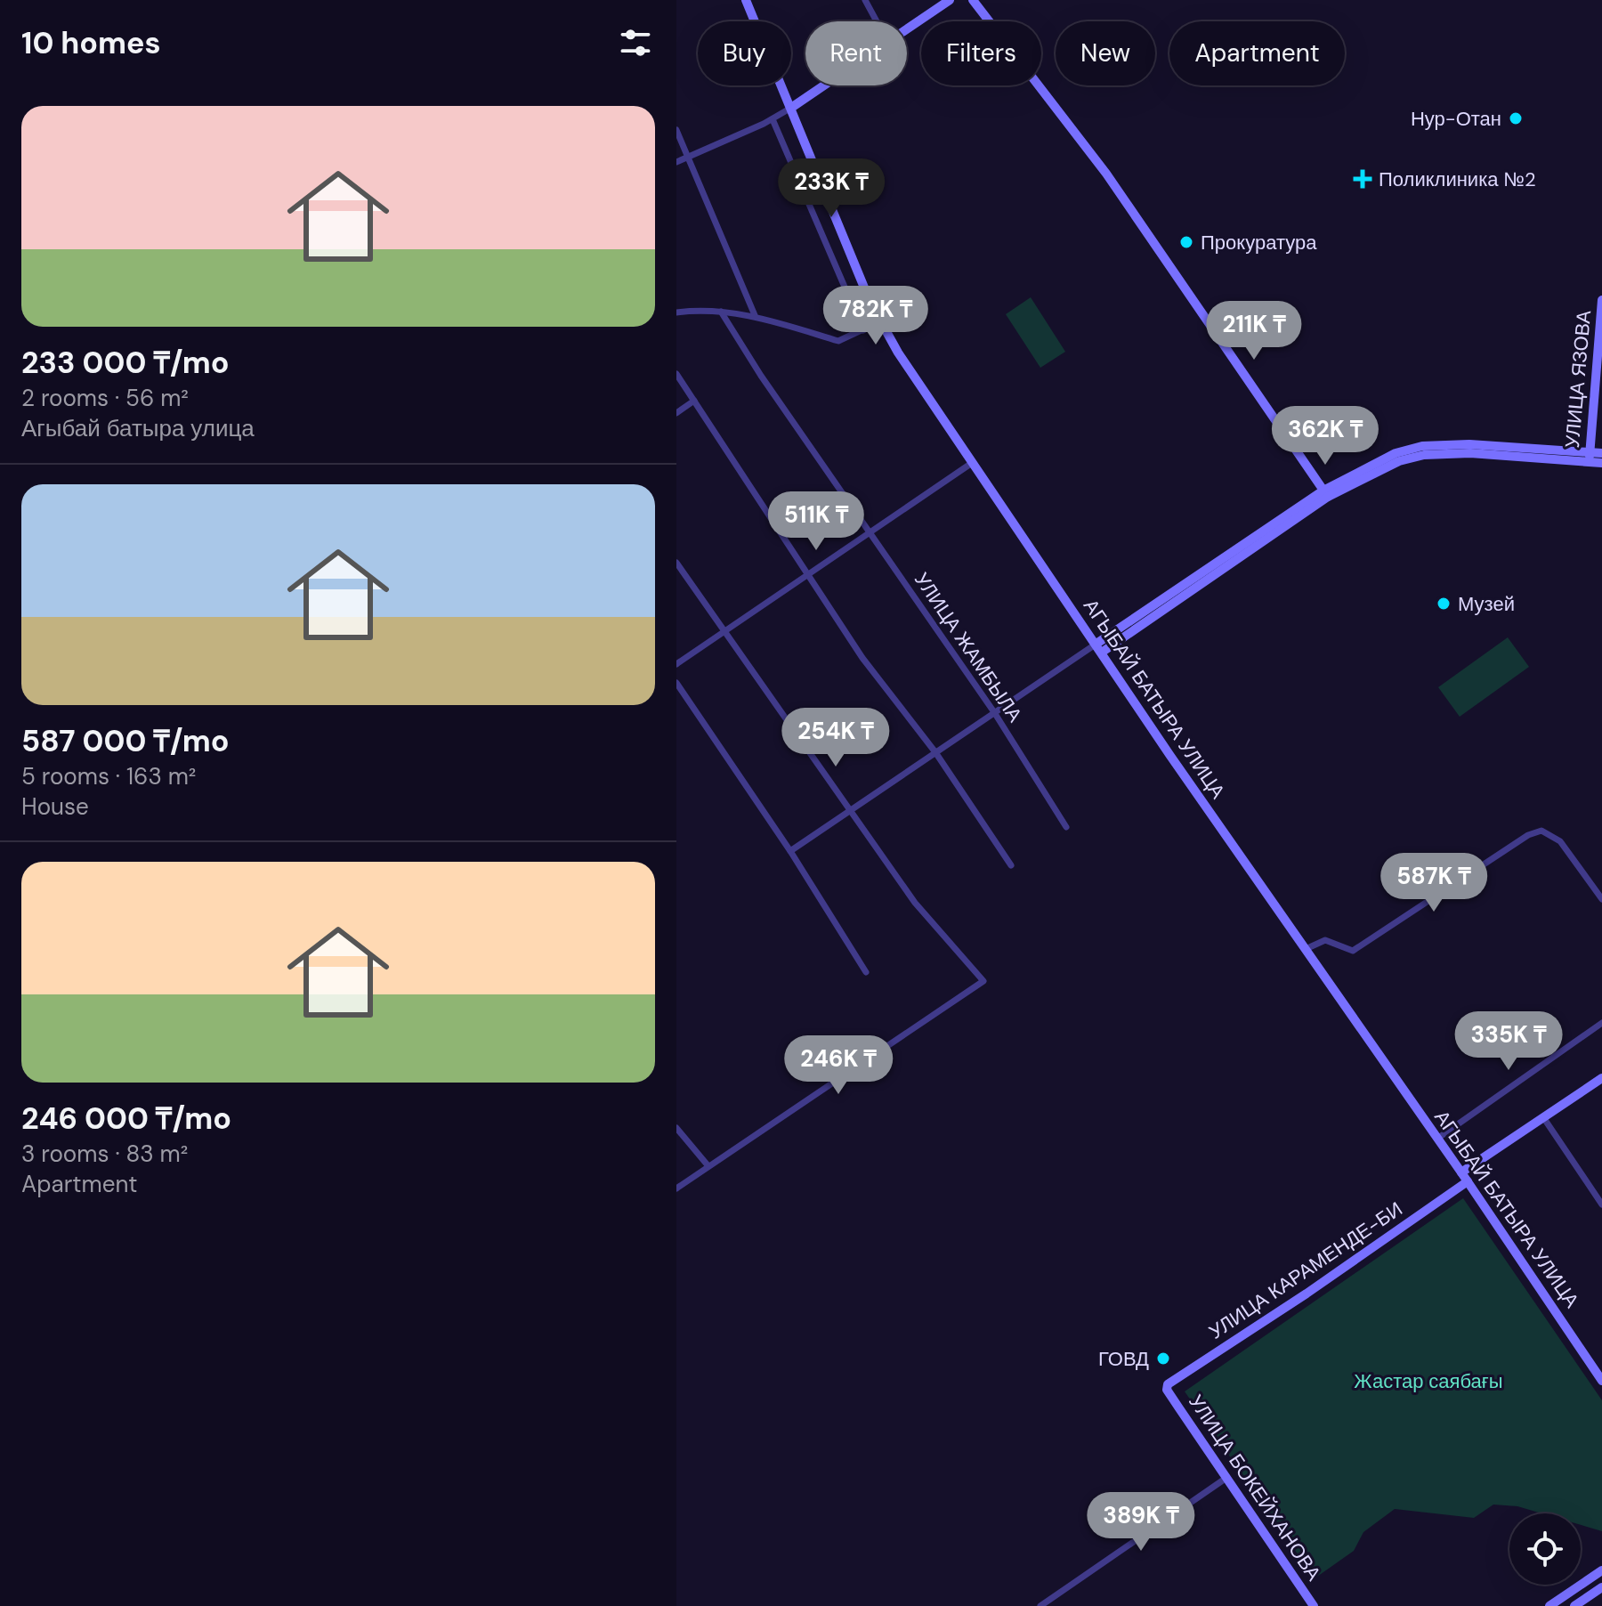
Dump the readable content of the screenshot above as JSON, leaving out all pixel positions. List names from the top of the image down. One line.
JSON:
{"streets":{"main road":["УЛИЦА ЯЗОВА","АГЫБАЙ БАТЫРА УЛИЦА","УЛИЦА КАРАМЕНДЕ-БИ","УЛИЦА БОКЕЙХАНОВА"],"street":["УЛИЦА ЖАМБЫЛА"]},"crossings":[["АГЫБАЙ БАТЫРА УЛИЦА","УЛИЦА КАРАМЕНДЕ-БИ"],["УЛИЦА КАРАМЕНДЕ-БИ","УЛИЦА БОКЕЙХАНОВА"]],"parks":["Жастар саябағы"],"places":{"other":["Нур-Отан","Прокуратура","Музей","ГОВД"],"health":["Поликлиника №2"]},"page":{"heading":"10 homes","chip":["Buy","Rent","Filters","New","Apartment"],"list":[{"name":"233 000 ₸/mo","note":"2 rooms · 56 m² · Агыбай батыра улица"},{"name":"587 000 ₸/mo","note":"5 rooms · 163 m² · House"},{"name":"246 000 ₸/mo","note":"3 rooms · 83 m² · Apartment"}],"price":["233K ₸","782K ₸","211K ₸","362K ₸","511K ₸","254K ₸","587K ₸","335K ₸","246K ₸","389K ₸"]}}
